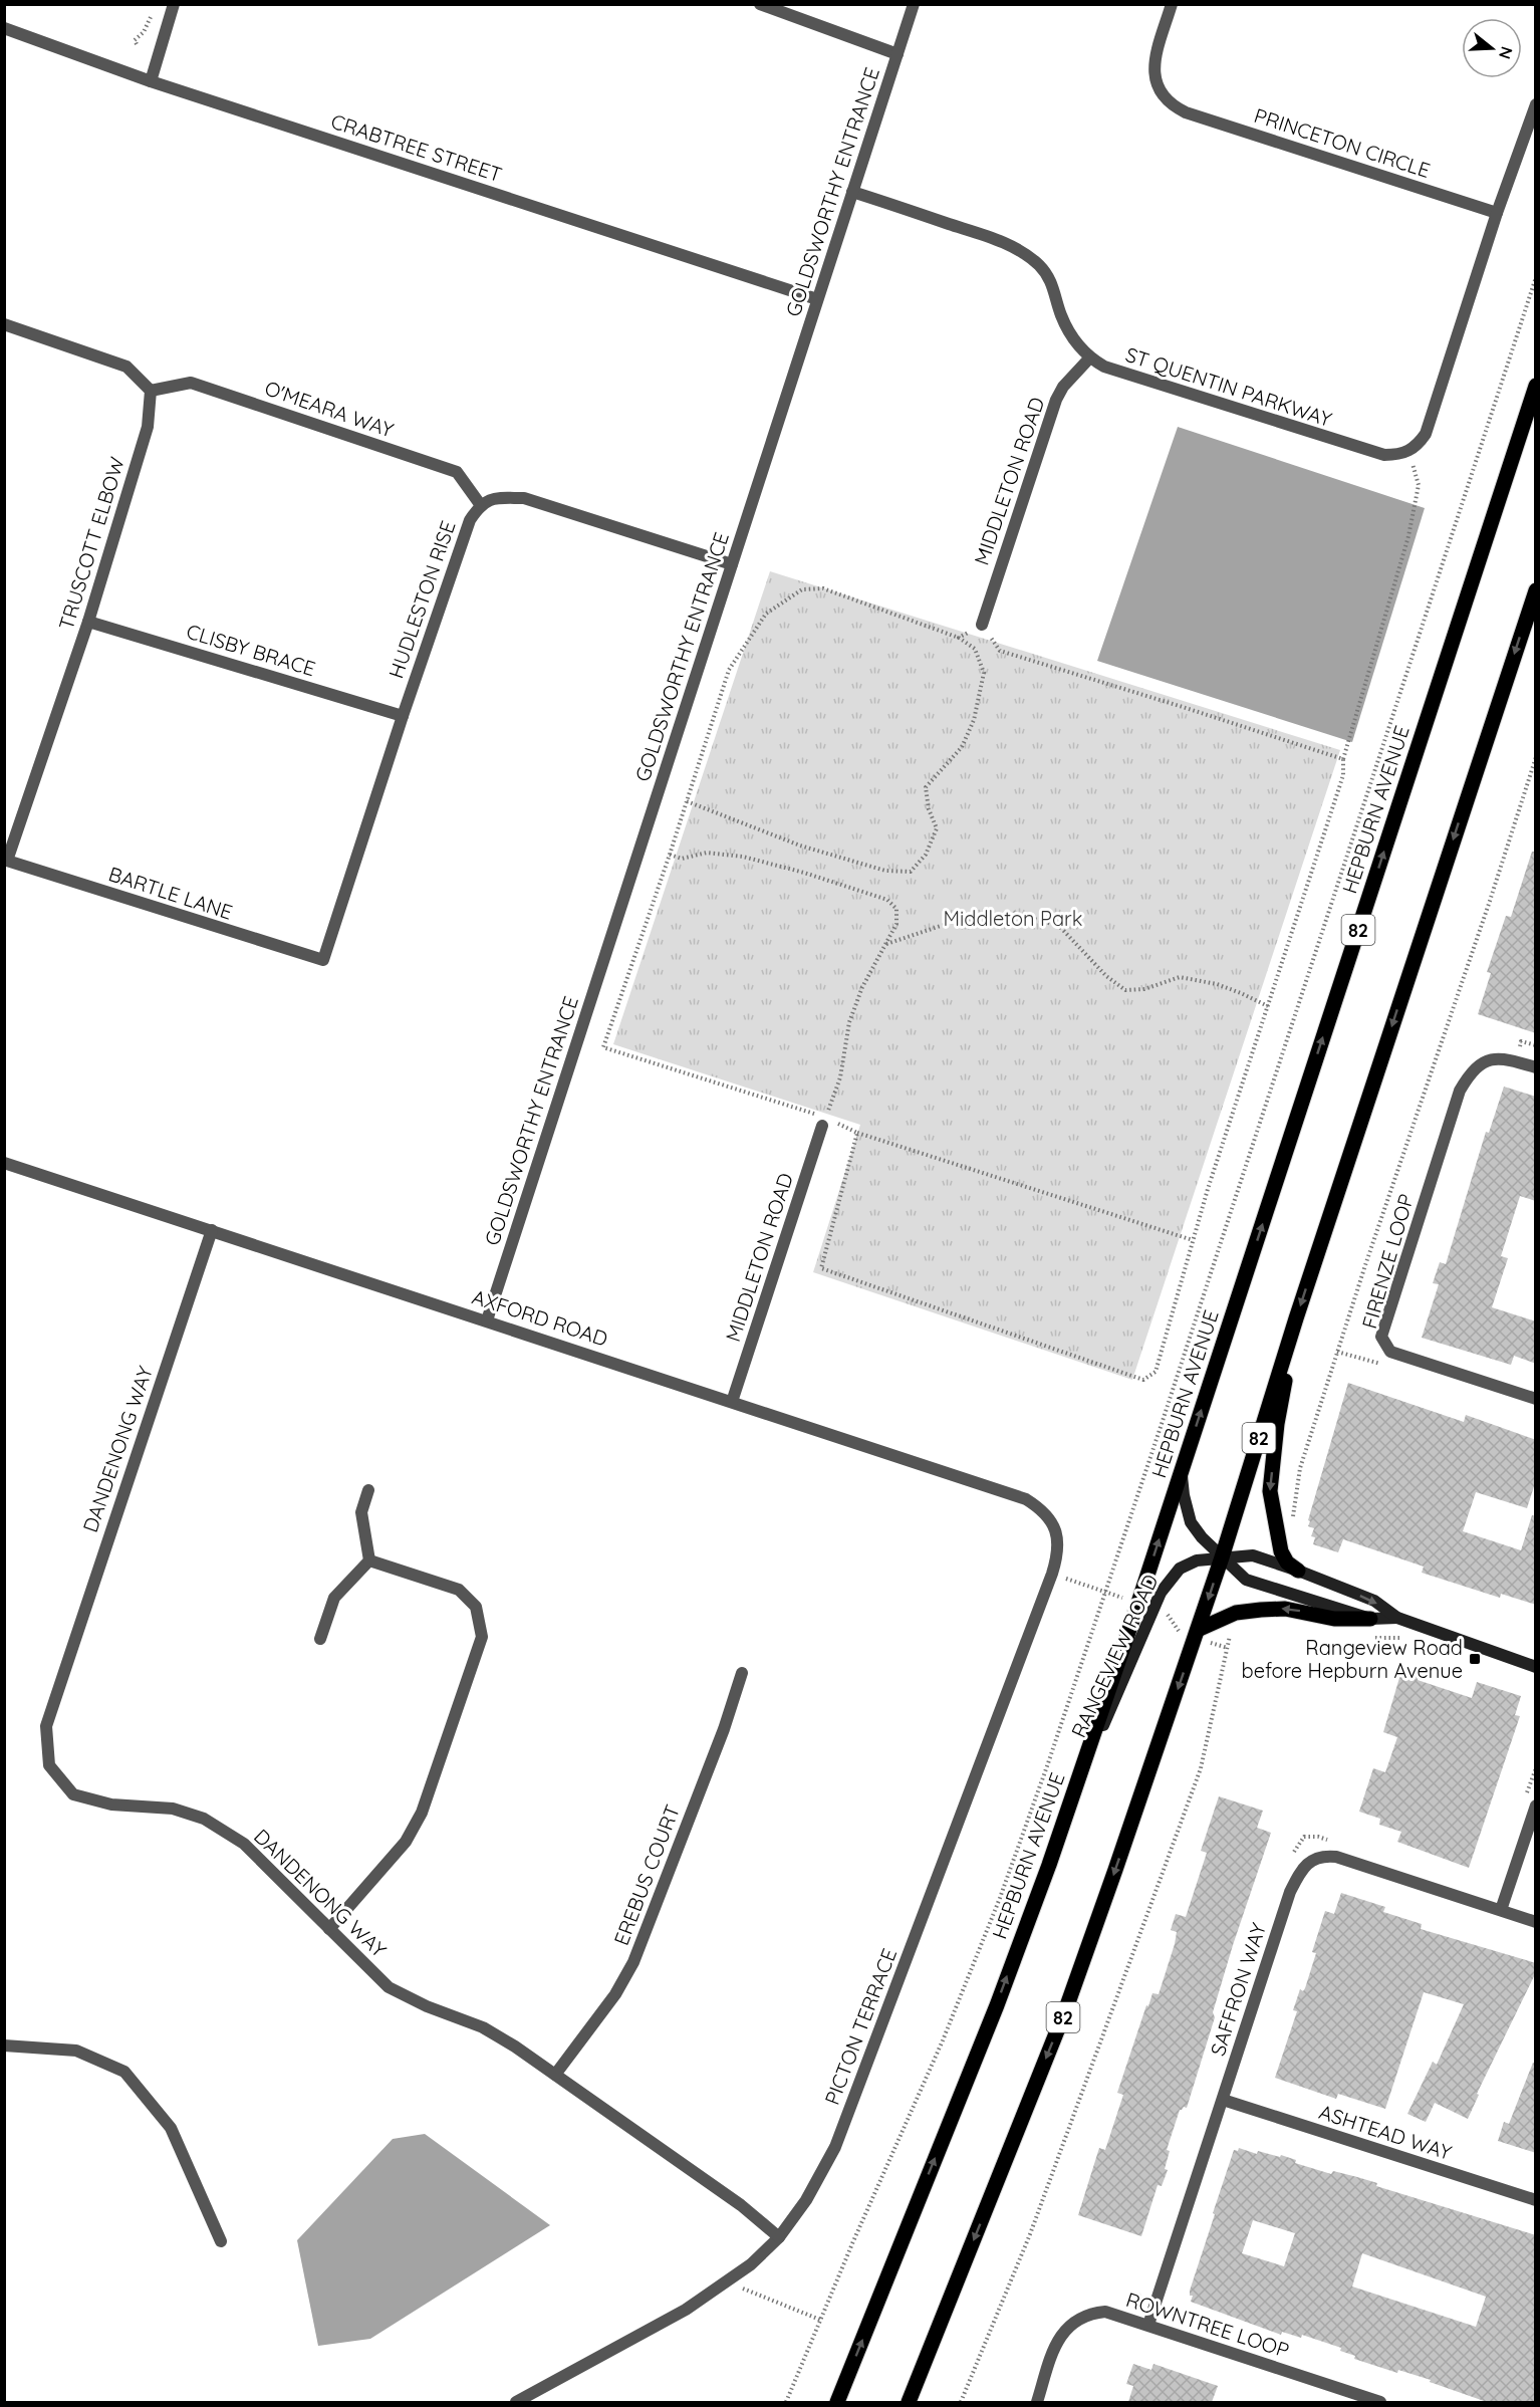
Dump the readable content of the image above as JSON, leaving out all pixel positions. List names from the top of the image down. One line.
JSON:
{"streets":{"main road":["HEPBURN AVENUE","82"],"street":["PRINCETON CIRCLE","CRABTREE STREET","GOLDSWORTHY ENTRANCE","ST QUENTIN PARKWAY","O'MEARA WAY","MIDDLETON ROAD","TRUSCOTT ELBOW","HUDLESTON RISE","CLISBY BRACE","BARTLE LANE","FIRENZE LOOP","AXFORD ROAD","DANDENONG WAY","RANGEVIEW ROAD","EREBUS COURT","SAFFRON WAY","PICTON TERRACE","ASHTEAD WAY","ROWNTREE LOOP"]},"crossings":[["CRABTREE STREET","GOLDSWORTHY ENTRANCE"],["GOLDSWORTHY ENTRANCE","ST QUENTIN PARKWAY"],["GOLDSWORTHY ENTRANCE","HUDLESTON RISE"],["GOLDSWORTHY ENTRANCE","AXFORD ROAD"],["ST QUENTIN PARKWAY","MIDDLETON ROAD"],["O'MEARA WAY","TRUSCOTT ELBOW"],["O'MEARA WAY","HUDLESTON RISE"],["MIDDLETON ROAD","AXFORD ROAD"],["TRUSCOTT ELBOW","CLISBY BRACE"],["TRUSCOTT ELBOW","BARTLE LANE"],["HUDLESTON RISE","CLISBY BRACE"],["HUDLESTON RISE","BARTLE LANE"],["HEPBURN AVENUE","RANGEVIEW ROAD"],["82","RANGEVIEW ROAD"],["AXFORD ROAD","DANDENONG WAY"],["AXFORD ROAD","PICTON TERRACE"],["DANDENONG WAY","EREBUS COURT"],["DANDENONG WAY","PICTON TERRACE"],["SAFFRON WAY","ASHTEAD WAY"],["SAFFRON WAY","ROWNTREE LOOP"]],"parks":["Middleton Park"],"places":{"transit":["Rangeview Road before Hepburn Avenue"]},"north":"right"}
